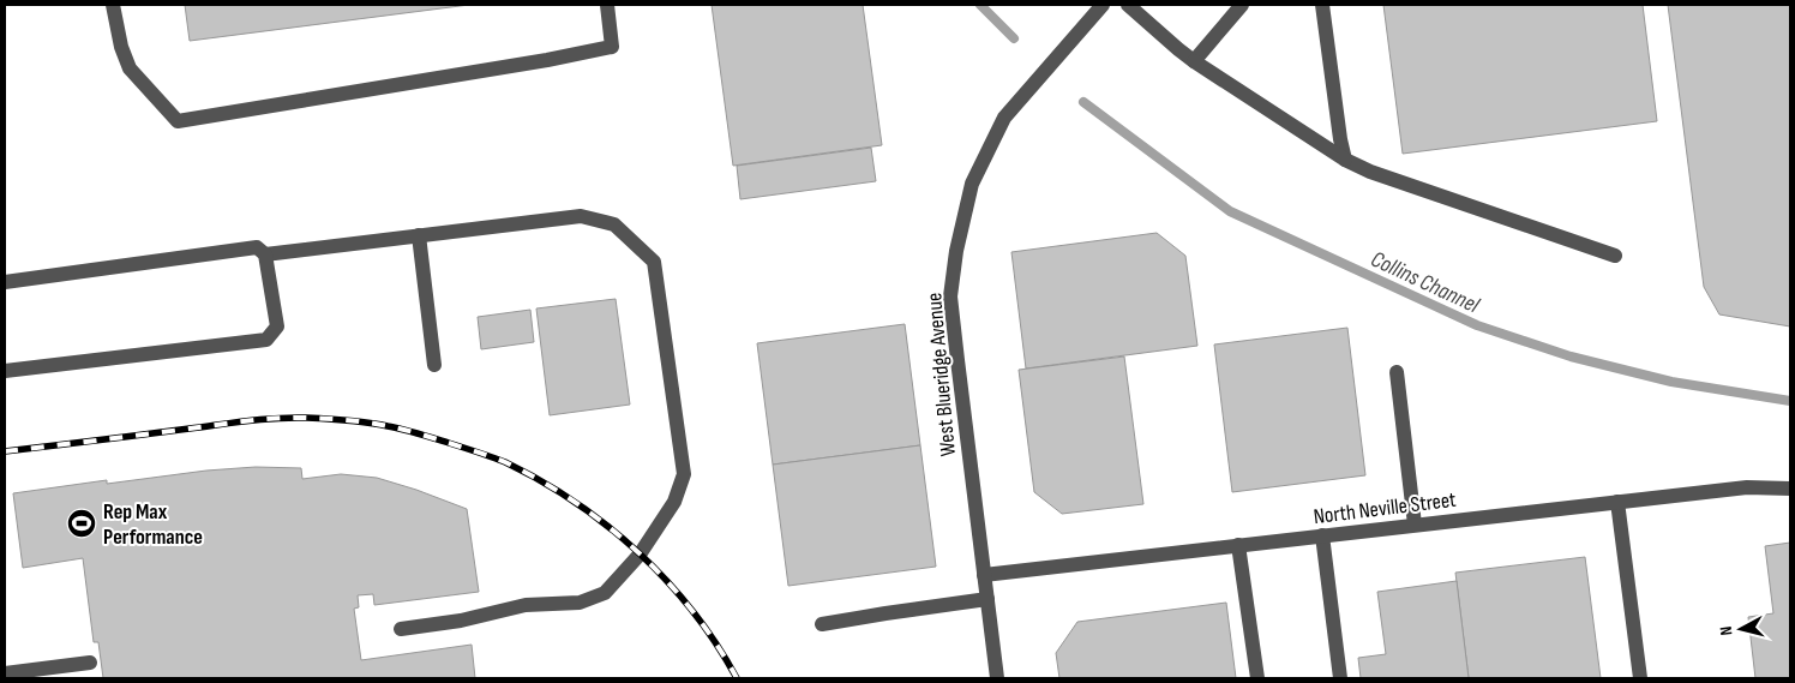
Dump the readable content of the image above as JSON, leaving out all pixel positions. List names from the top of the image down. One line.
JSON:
{"streets":{"street":["West Blueridge Avenue","North Neville Street"]},"crossings":[["West Blueridge Avenue","North Neville Street"]],"water":["Collins Channel"],"places":{"sports":["Rep Max Performance"]},"north":"left"}
